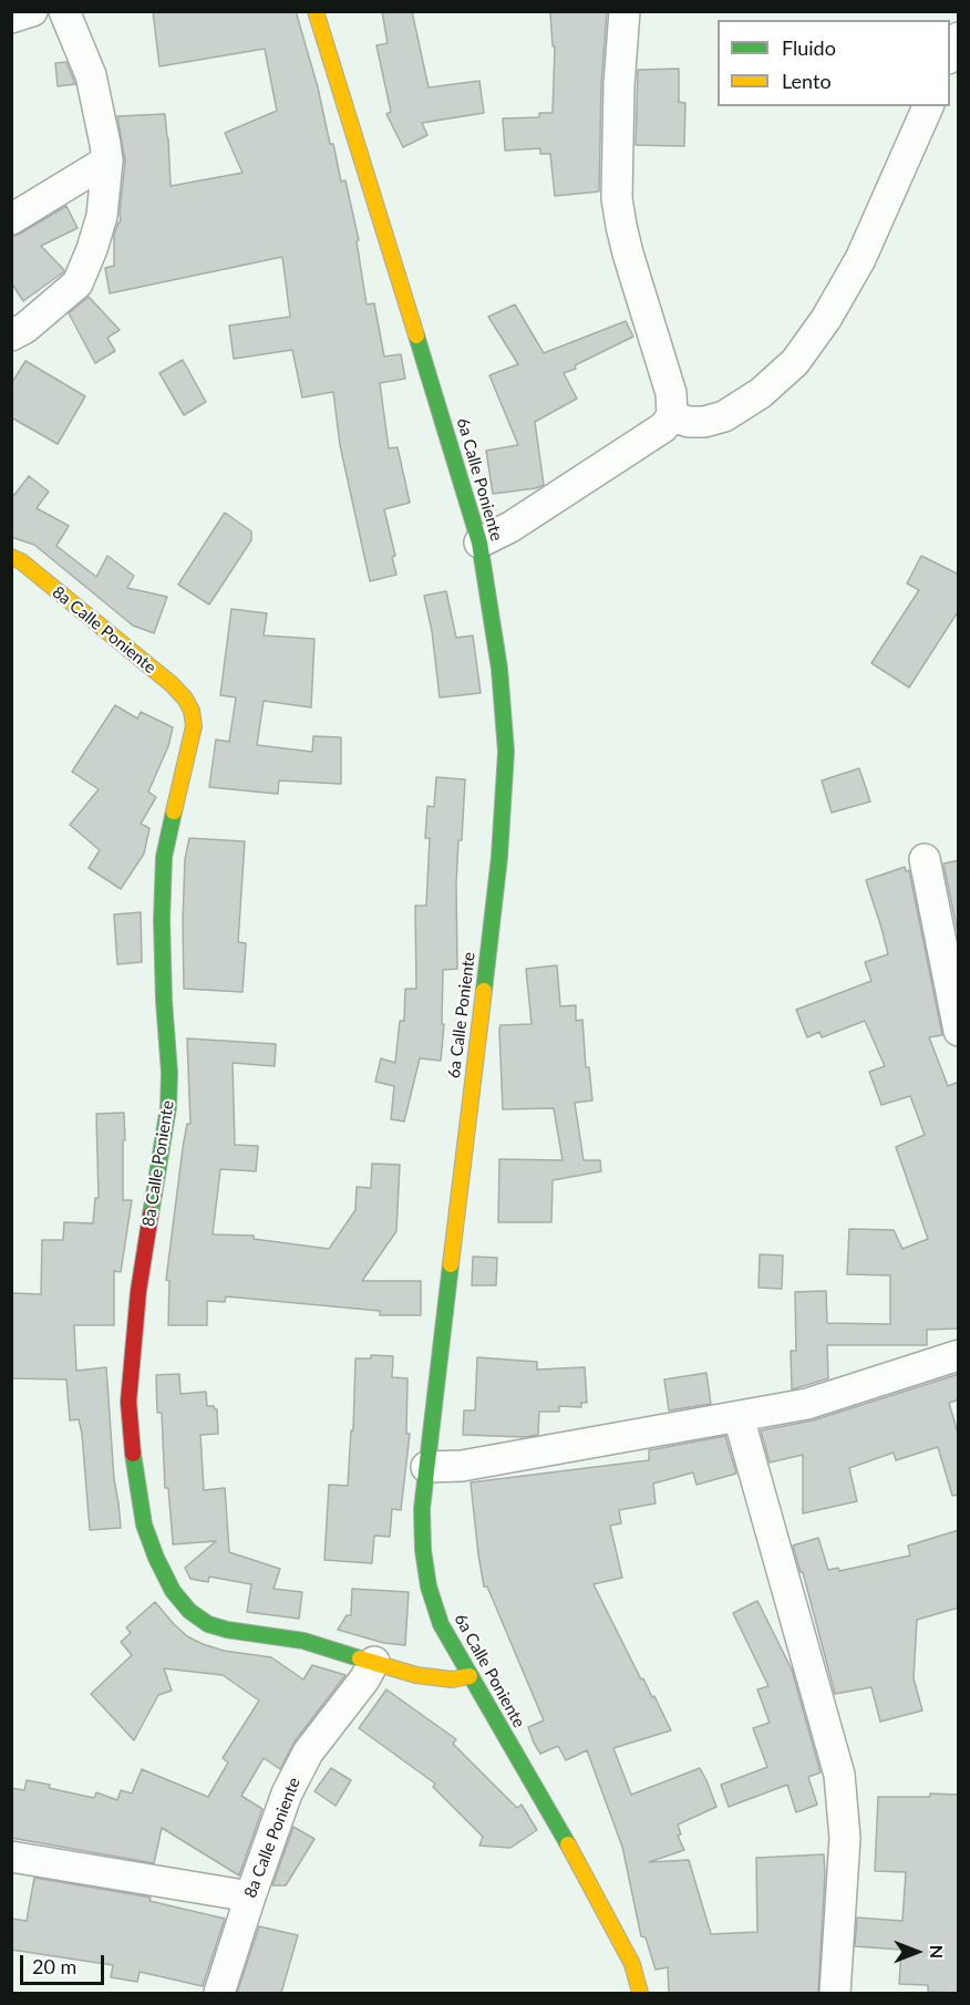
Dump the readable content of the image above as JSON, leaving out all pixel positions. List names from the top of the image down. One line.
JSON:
{"streets":{"street":["6a Calle Poniente","8a Calle Poniente"]},"crossings":[["6a Calle Poniente","8a Calle Poniente"]],"legend":["Fluido","Lento"],"scale_bar":"20 m","north":"right"}
